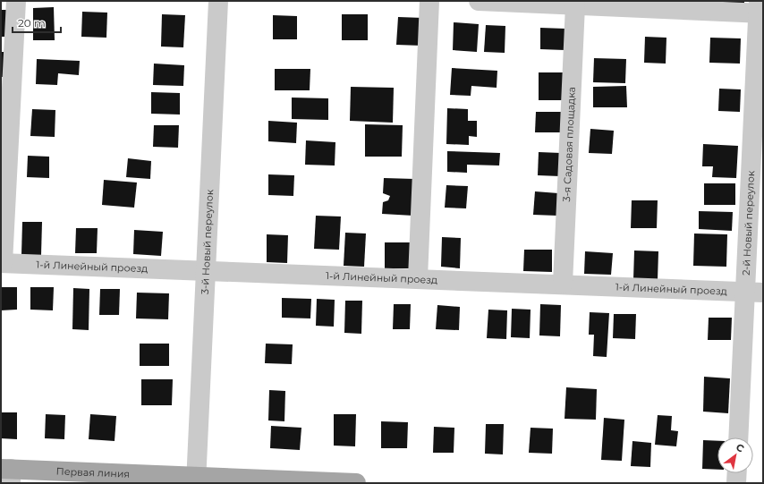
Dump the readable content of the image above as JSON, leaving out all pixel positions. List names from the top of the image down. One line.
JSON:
{"streets":{"main road":["Первая линия"],"street":["3-я Садовая площадка","2-й Новый переулок","3-й Новый переулок","1-й Линейный проезд"]},"crossings":[["3-я Садовая площадка","1-й Линейный проезд"],["2-й Новый переулок","1-й Линейный проезд"],["3-й Новый переулок","1-й Линейный проезд"],["3-й Новый переулок","Первая линия"]],"scale_bar":"20 m","north":"top right"}
